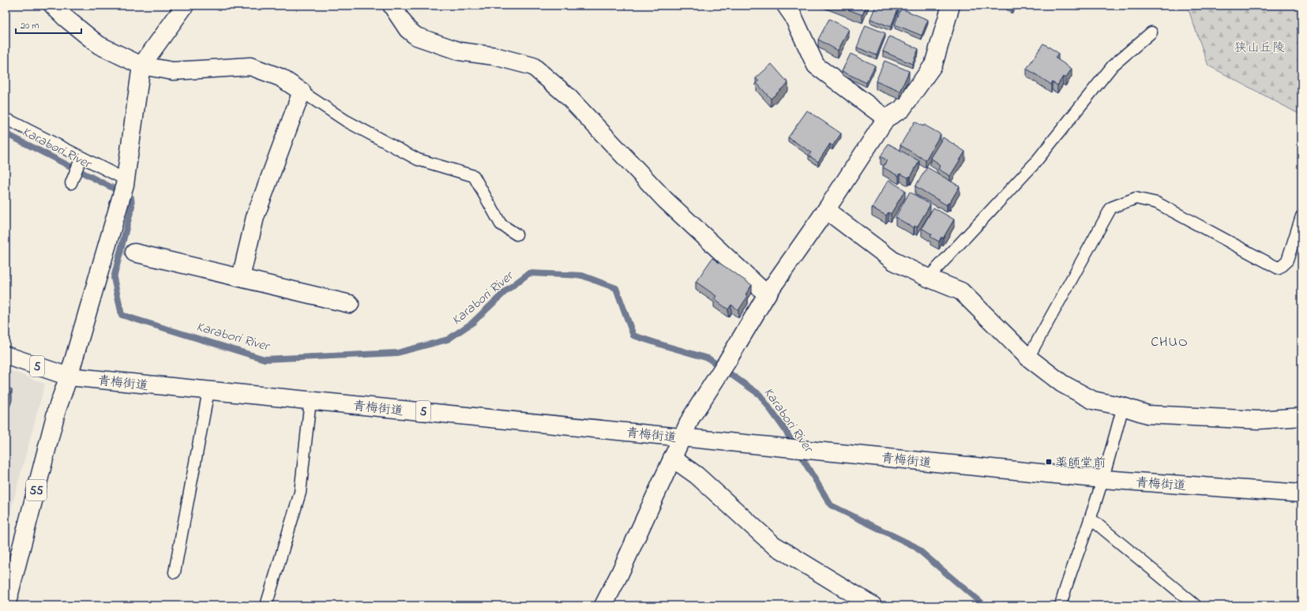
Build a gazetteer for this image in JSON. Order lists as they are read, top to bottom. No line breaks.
{"streets":{"street":["5","青梅街道","55"]},"crossings":[["青梅街道","55"]],"districts":["CHUO"],"water":["Karabori River"],"parks":["狭山丘陵"],"places":{"transit":["薬師堂前"]},"scale_bar":"20 m"}
